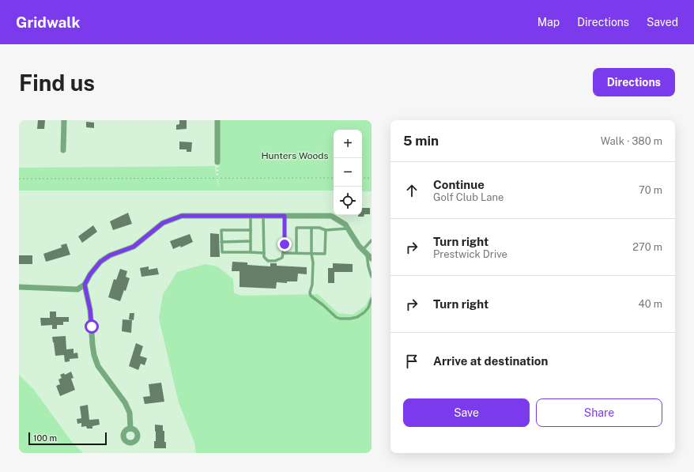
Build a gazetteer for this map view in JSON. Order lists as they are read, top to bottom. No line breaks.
{"parks":["Hunters Woods"],"scale_bar":"100 m","page":{"header":"Gridwalk","nav":["Map","Directions","Saved"],"buttons":["Directions",["Save","Share"]],"title":"Find us","heading":["5 min","Walk · 380 m"],"map_buttons":["+","−"],"list":[["Continue","Golf Club Lane","70 m"],["Turn right","Prestwick Drive","270 m"],["Turn right","40 m"],"Arrive at destination"],"scale":"100 m"}}
